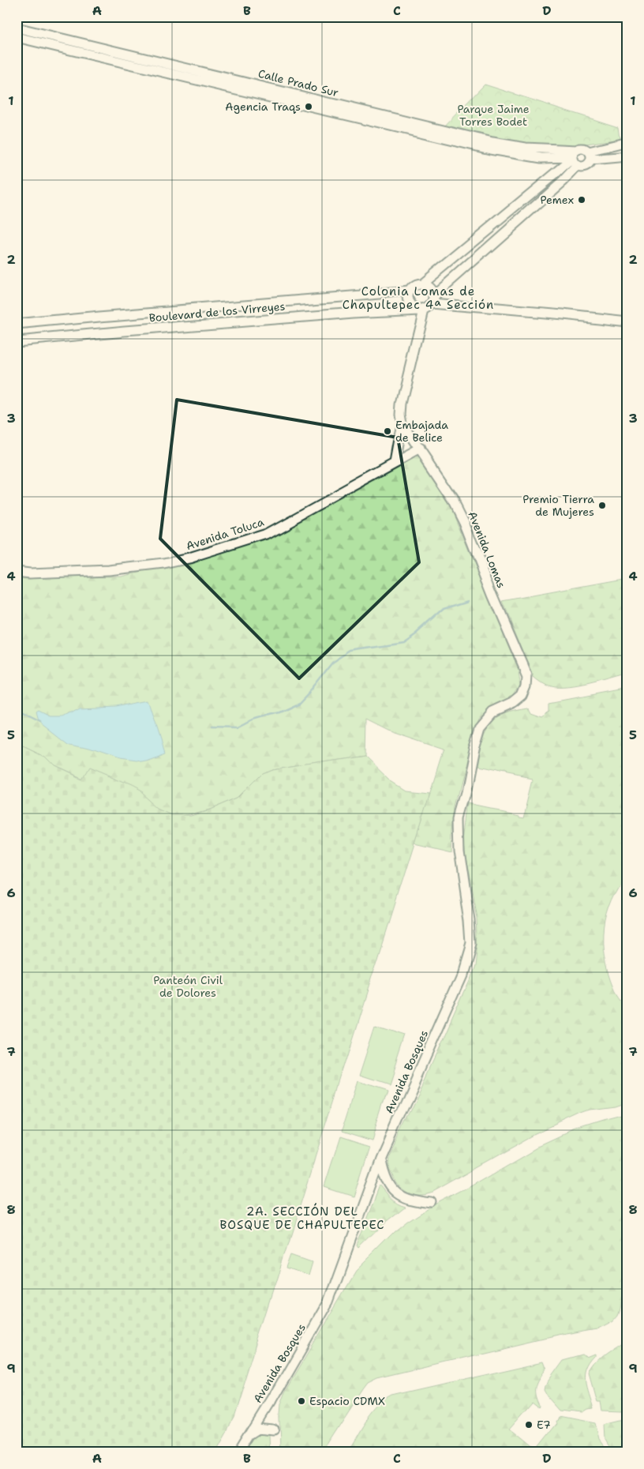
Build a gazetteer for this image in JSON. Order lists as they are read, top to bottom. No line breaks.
{"streets":{"street":["Calle Prado Sur","Boulevard de los Virreyes","Avenida Toluca","Avenida Lomas","Avenida Bosques"]},"crossings":[["Avenida Toluca","Avenida Lomas"],["Avenida Lomas","Avenida Bosques"]],"districts":["Colonia Lomas de Chapultepec 4ª Sección","2A. SECCIÓN DEL BOSQUE DE CHAPULTEPEC"],"parks":["Parque Jaime Torres Bodet","Panteón Civil de Dolores"],"places":["Agencia Traqs","Pemex","Embajada de Belice","Premio Tierra de Mujeres","Espacio CDMX","E7"],"grid":{"columns":["A","B","C","D"],"rows":["1","2","3","4","5","6","7","8","9"]}}
